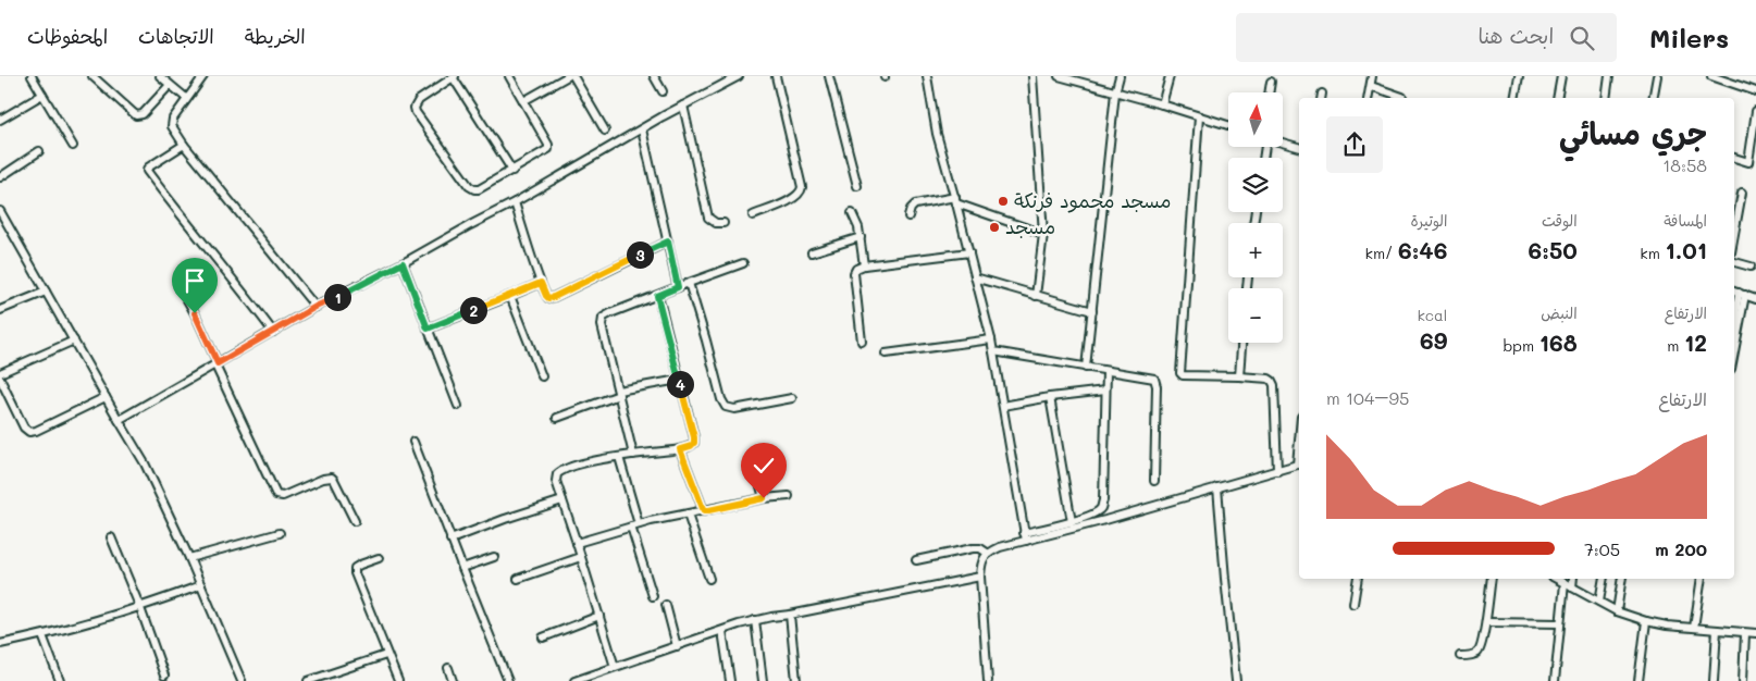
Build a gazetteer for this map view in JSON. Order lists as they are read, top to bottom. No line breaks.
{"places":["مسجد محمود فرنكة","مسجد"],"north":"top","page":{"header":"Milers","search":"ابحث هنا","nav":["الخريطة","الاتجاهات","المحفوظات"],"map_buttons":["+","−"],"heading":["جري مسائي","18:58"],"stats":[["المسافة","1.01 km"],["الوقت","6:50"],["الوتيرة","6:46 /km"],["الارتفاع","12 m"],["النبض","168 bpm"],["kcal","69"]],"pins":["3","1","2","4"],"chart":["الارتفاع","95–104 m"],"list":[{"name":"200 m","note":"7:05"}]}}
